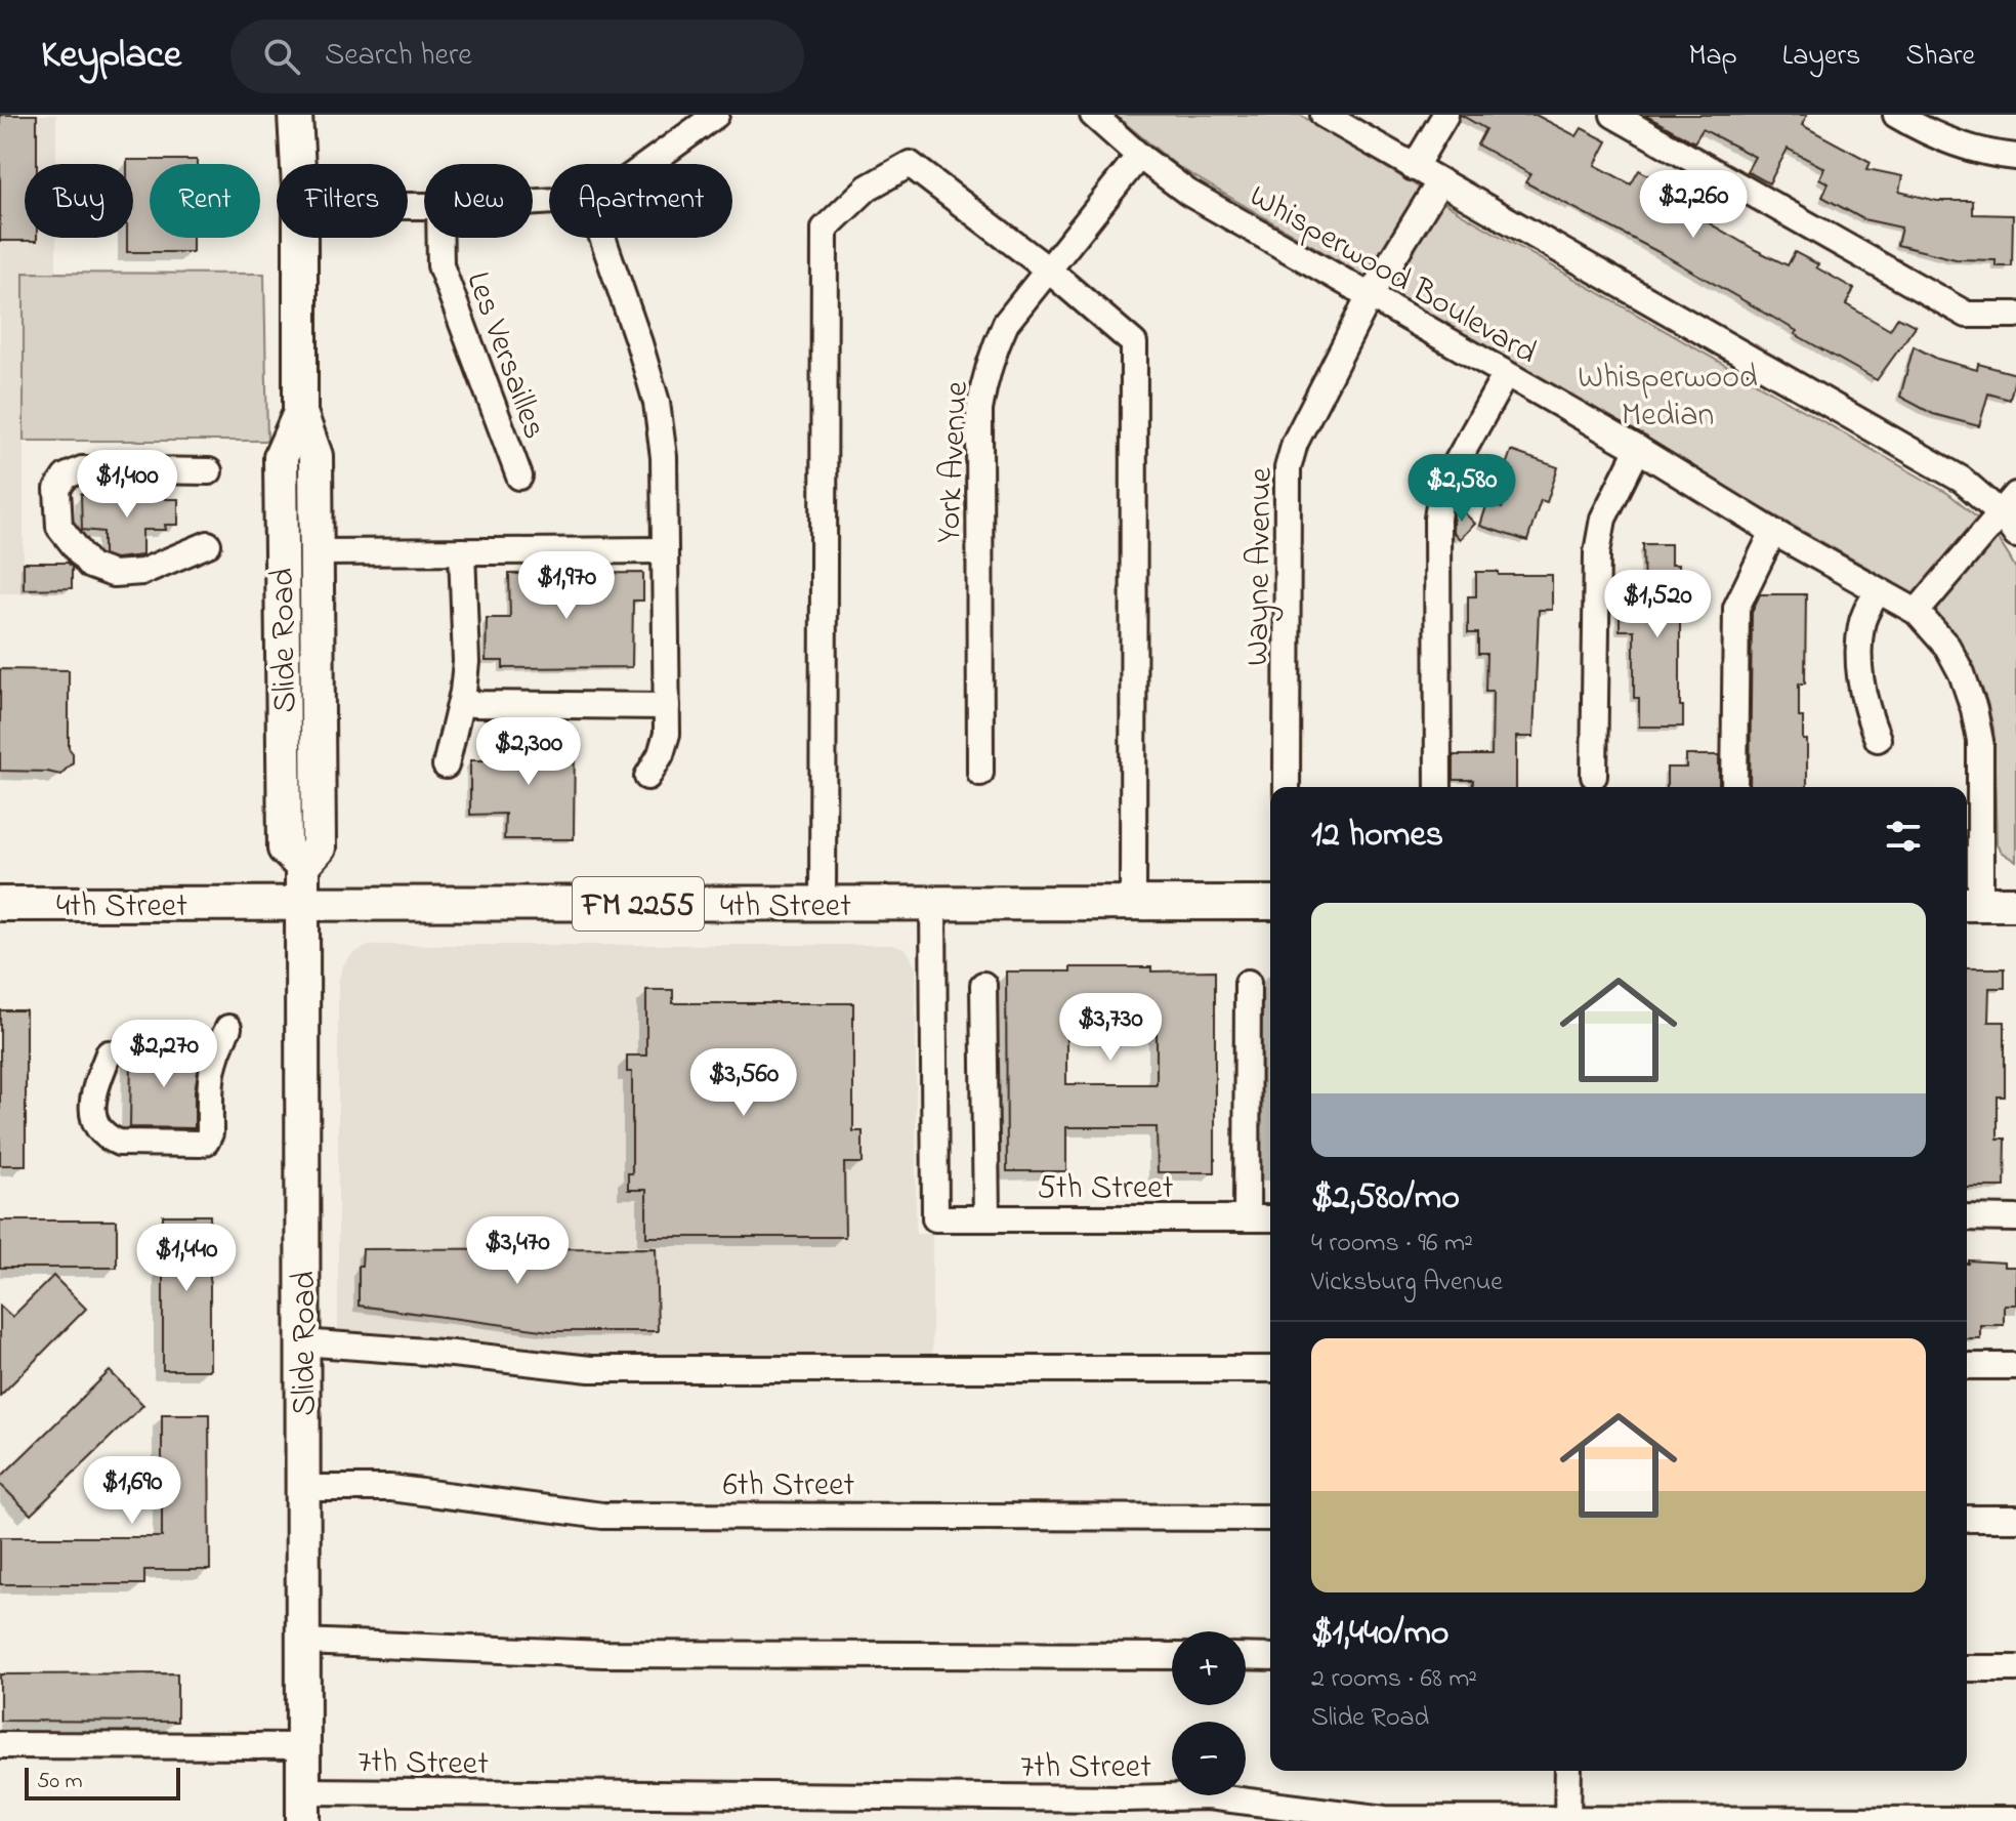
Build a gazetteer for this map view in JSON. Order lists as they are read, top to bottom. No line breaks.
{"streets":{"main road":["Slide Road","4th Street","FM 2255"],"street":["Whisperwood Boulevard","Les Versailles","York Avenue","Wayne Avenue","5th Street","6th Street","7th Street"]},"crossings":[["Whisperwood Boulevard","York Avenue"],["Whisperwood Boulevard","Wayne Avenue"],["Slide Road","4th Street"],["Slide Road","6th Street"],["Slide Road","7th Street"],["4th Street","5th Street"]],"parks":["Whisperwood Median"],"scale_bar":"50 m","page":{"header":"Keyplace","search":"Search here","nav":["Map","Layers","Share"],"chip":["Buy","Rent","Filters","New","Apartment"],"price":["$2,260","$1,400","$2,580","$1,970","$1,520","$2,300","$3,730","$2,270","$3,560","$3,470","$1,440","$1,690"],"heading":"12 homes","list":[{"name":"$2,580/mo","note":"4 rooms · 96 m² · Vicksburg Avenue"},{"name":"$1,440/mo","note":"2 rooms · 68 m² · Slide Road"}],"map_buttons":["+","−"],"scale":"50 m"}}
